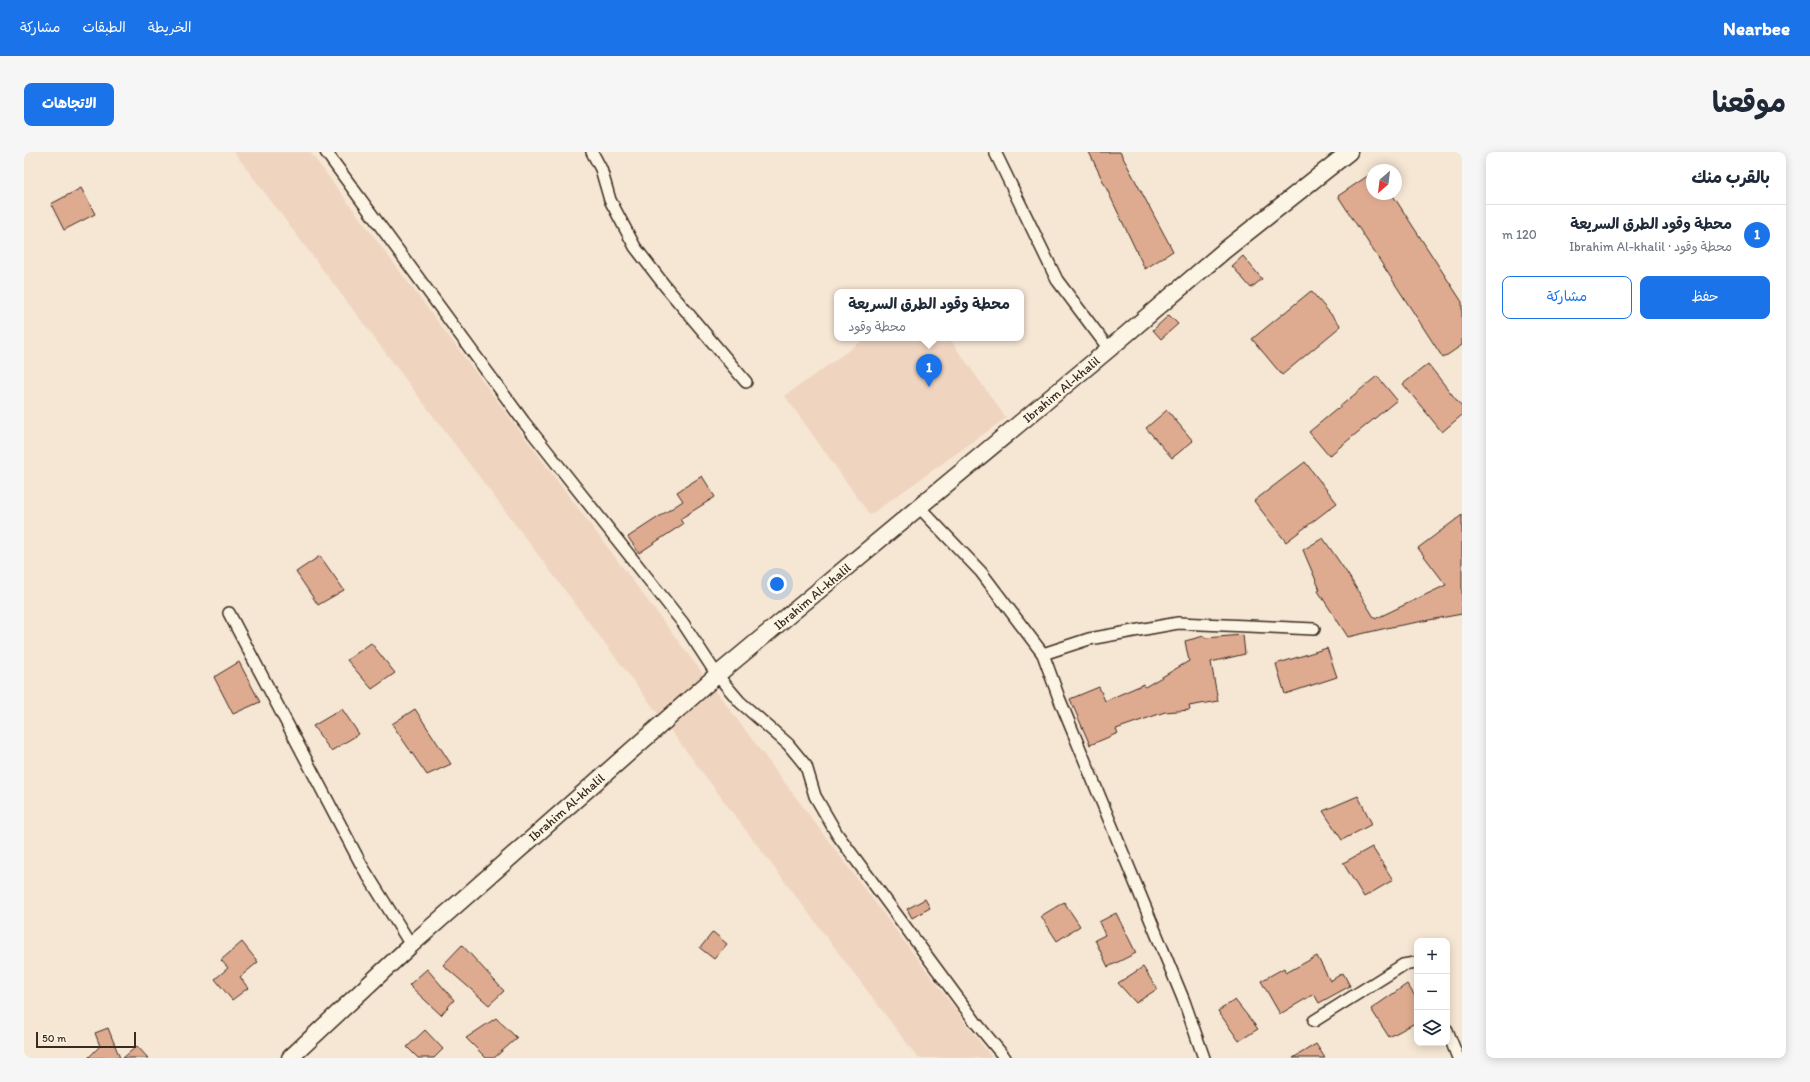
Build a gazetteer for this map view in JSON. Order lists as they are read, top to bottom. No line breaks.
{"streets":{"street":["Ibrahim Al-khalil"]},"scale_bar":"50 m","north":"bottom left","page":{"header":"Nearbee","nav":["الخريطة","الطبقات","مشاركة"],"title":"موقعنا","buttons":["الاتجاهات",["حفظ","مشاركة"]],"heading":"بالقرب منك","list":[{"mark":"1","name":"محطة وقود الطرق السريعة","note":"محطة وقود · Ibrahim Al-khalil","value":"120 m"}],"popup":["محطة وقود الطرق السريعة","محطة وقود"],"pins":"1","map_buttons":["+","−"],"scale":"50 m"}}
